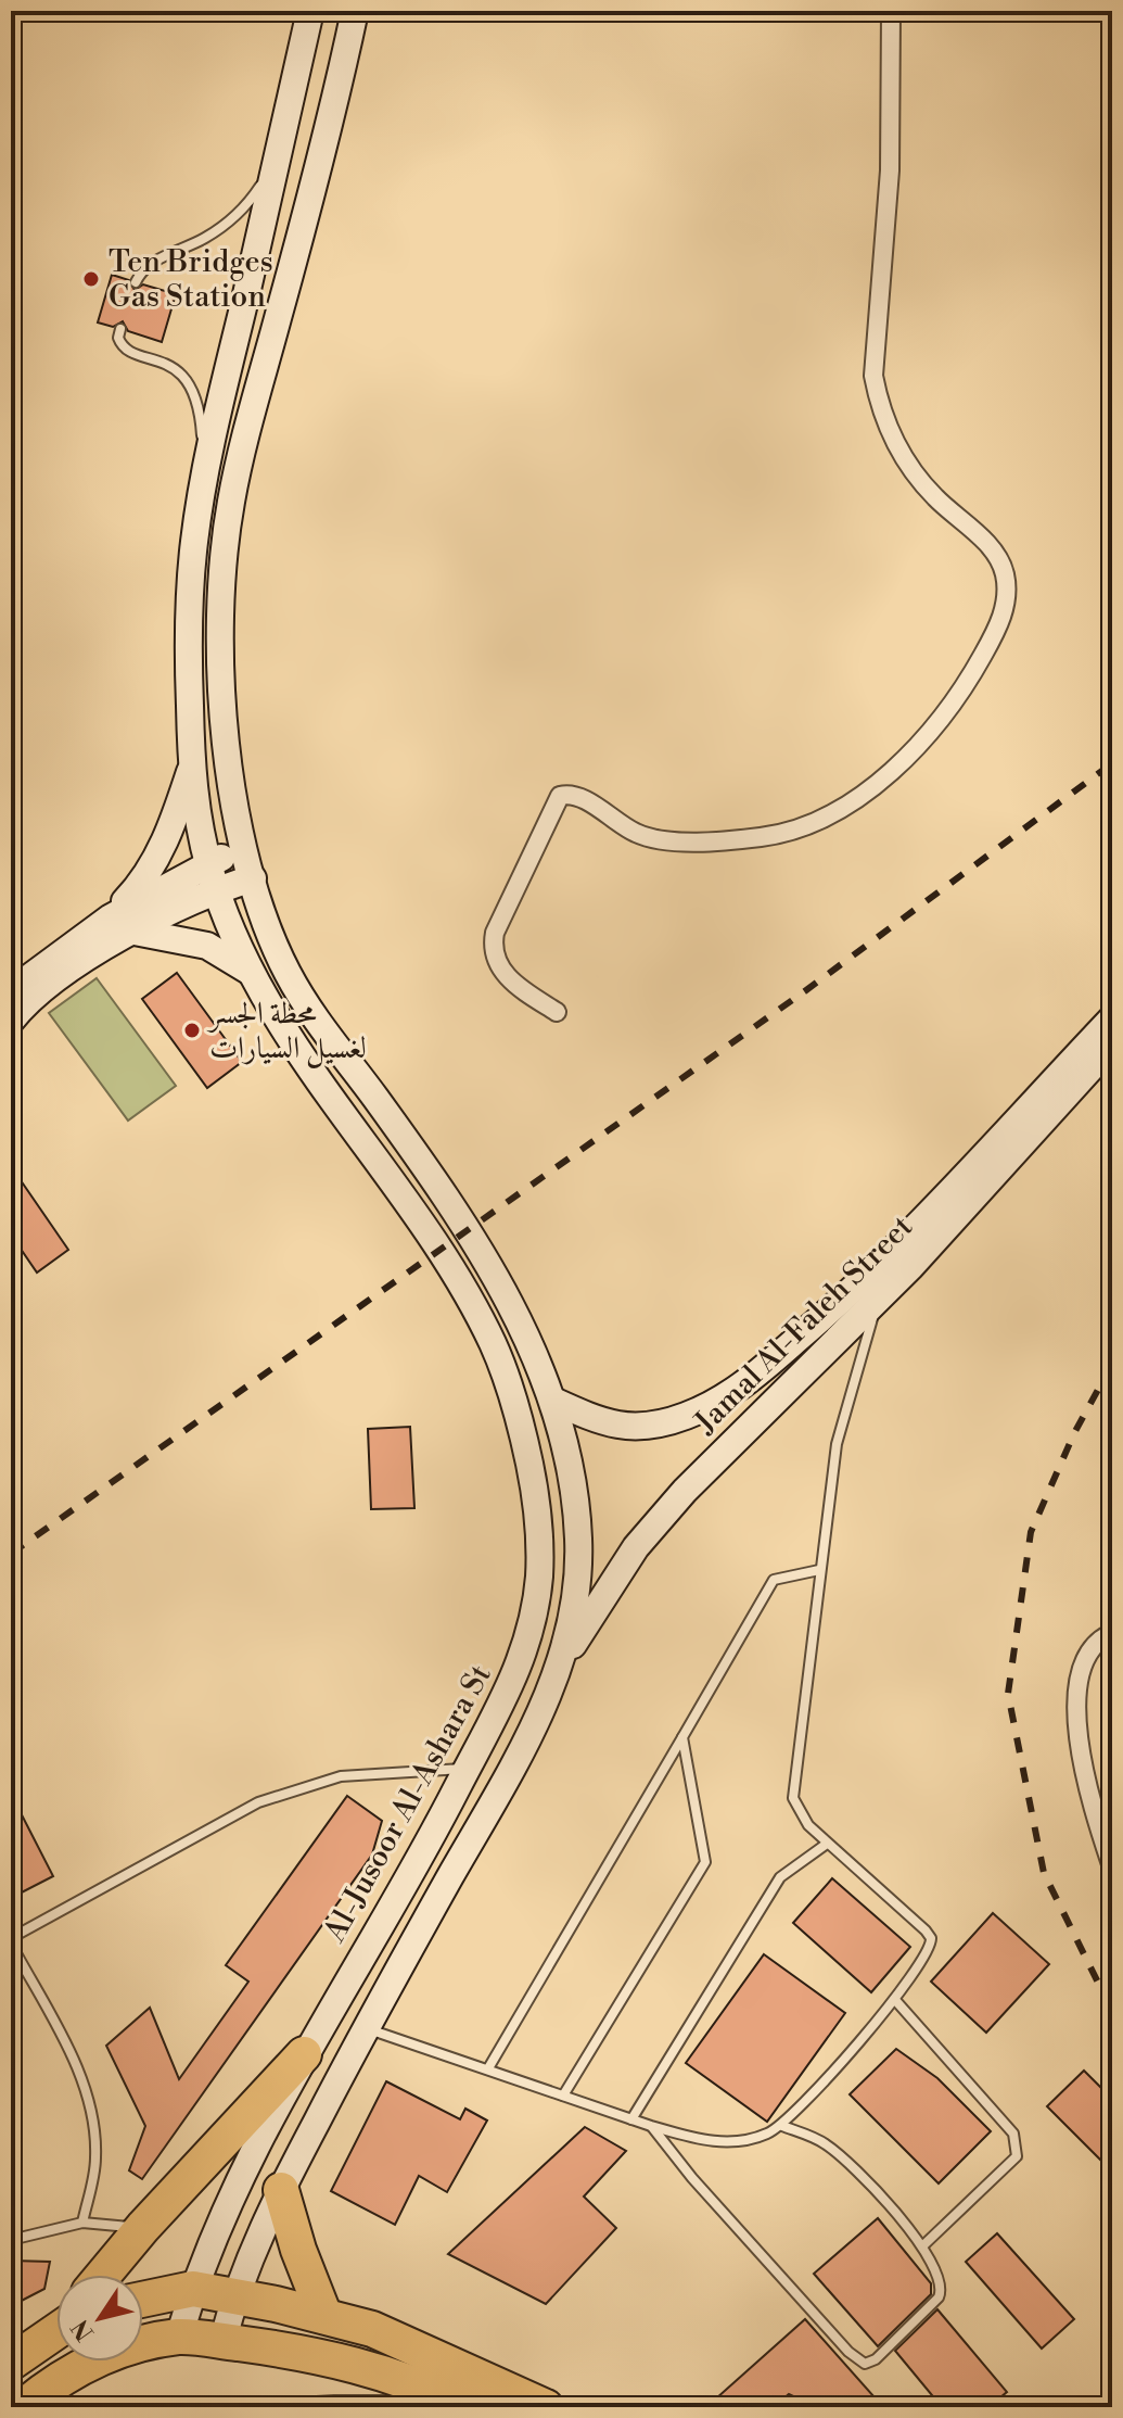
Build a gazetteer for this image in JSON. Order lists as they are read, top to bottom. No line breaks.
{"streets":{"main road":["Jamal Al-Faleh Street","Al-Jusoor Al-Ashara St"]},"places":["Ten Bridges Gas Station","محطة الجسر لغسيل السيارات"],"north":"bottom left"}
